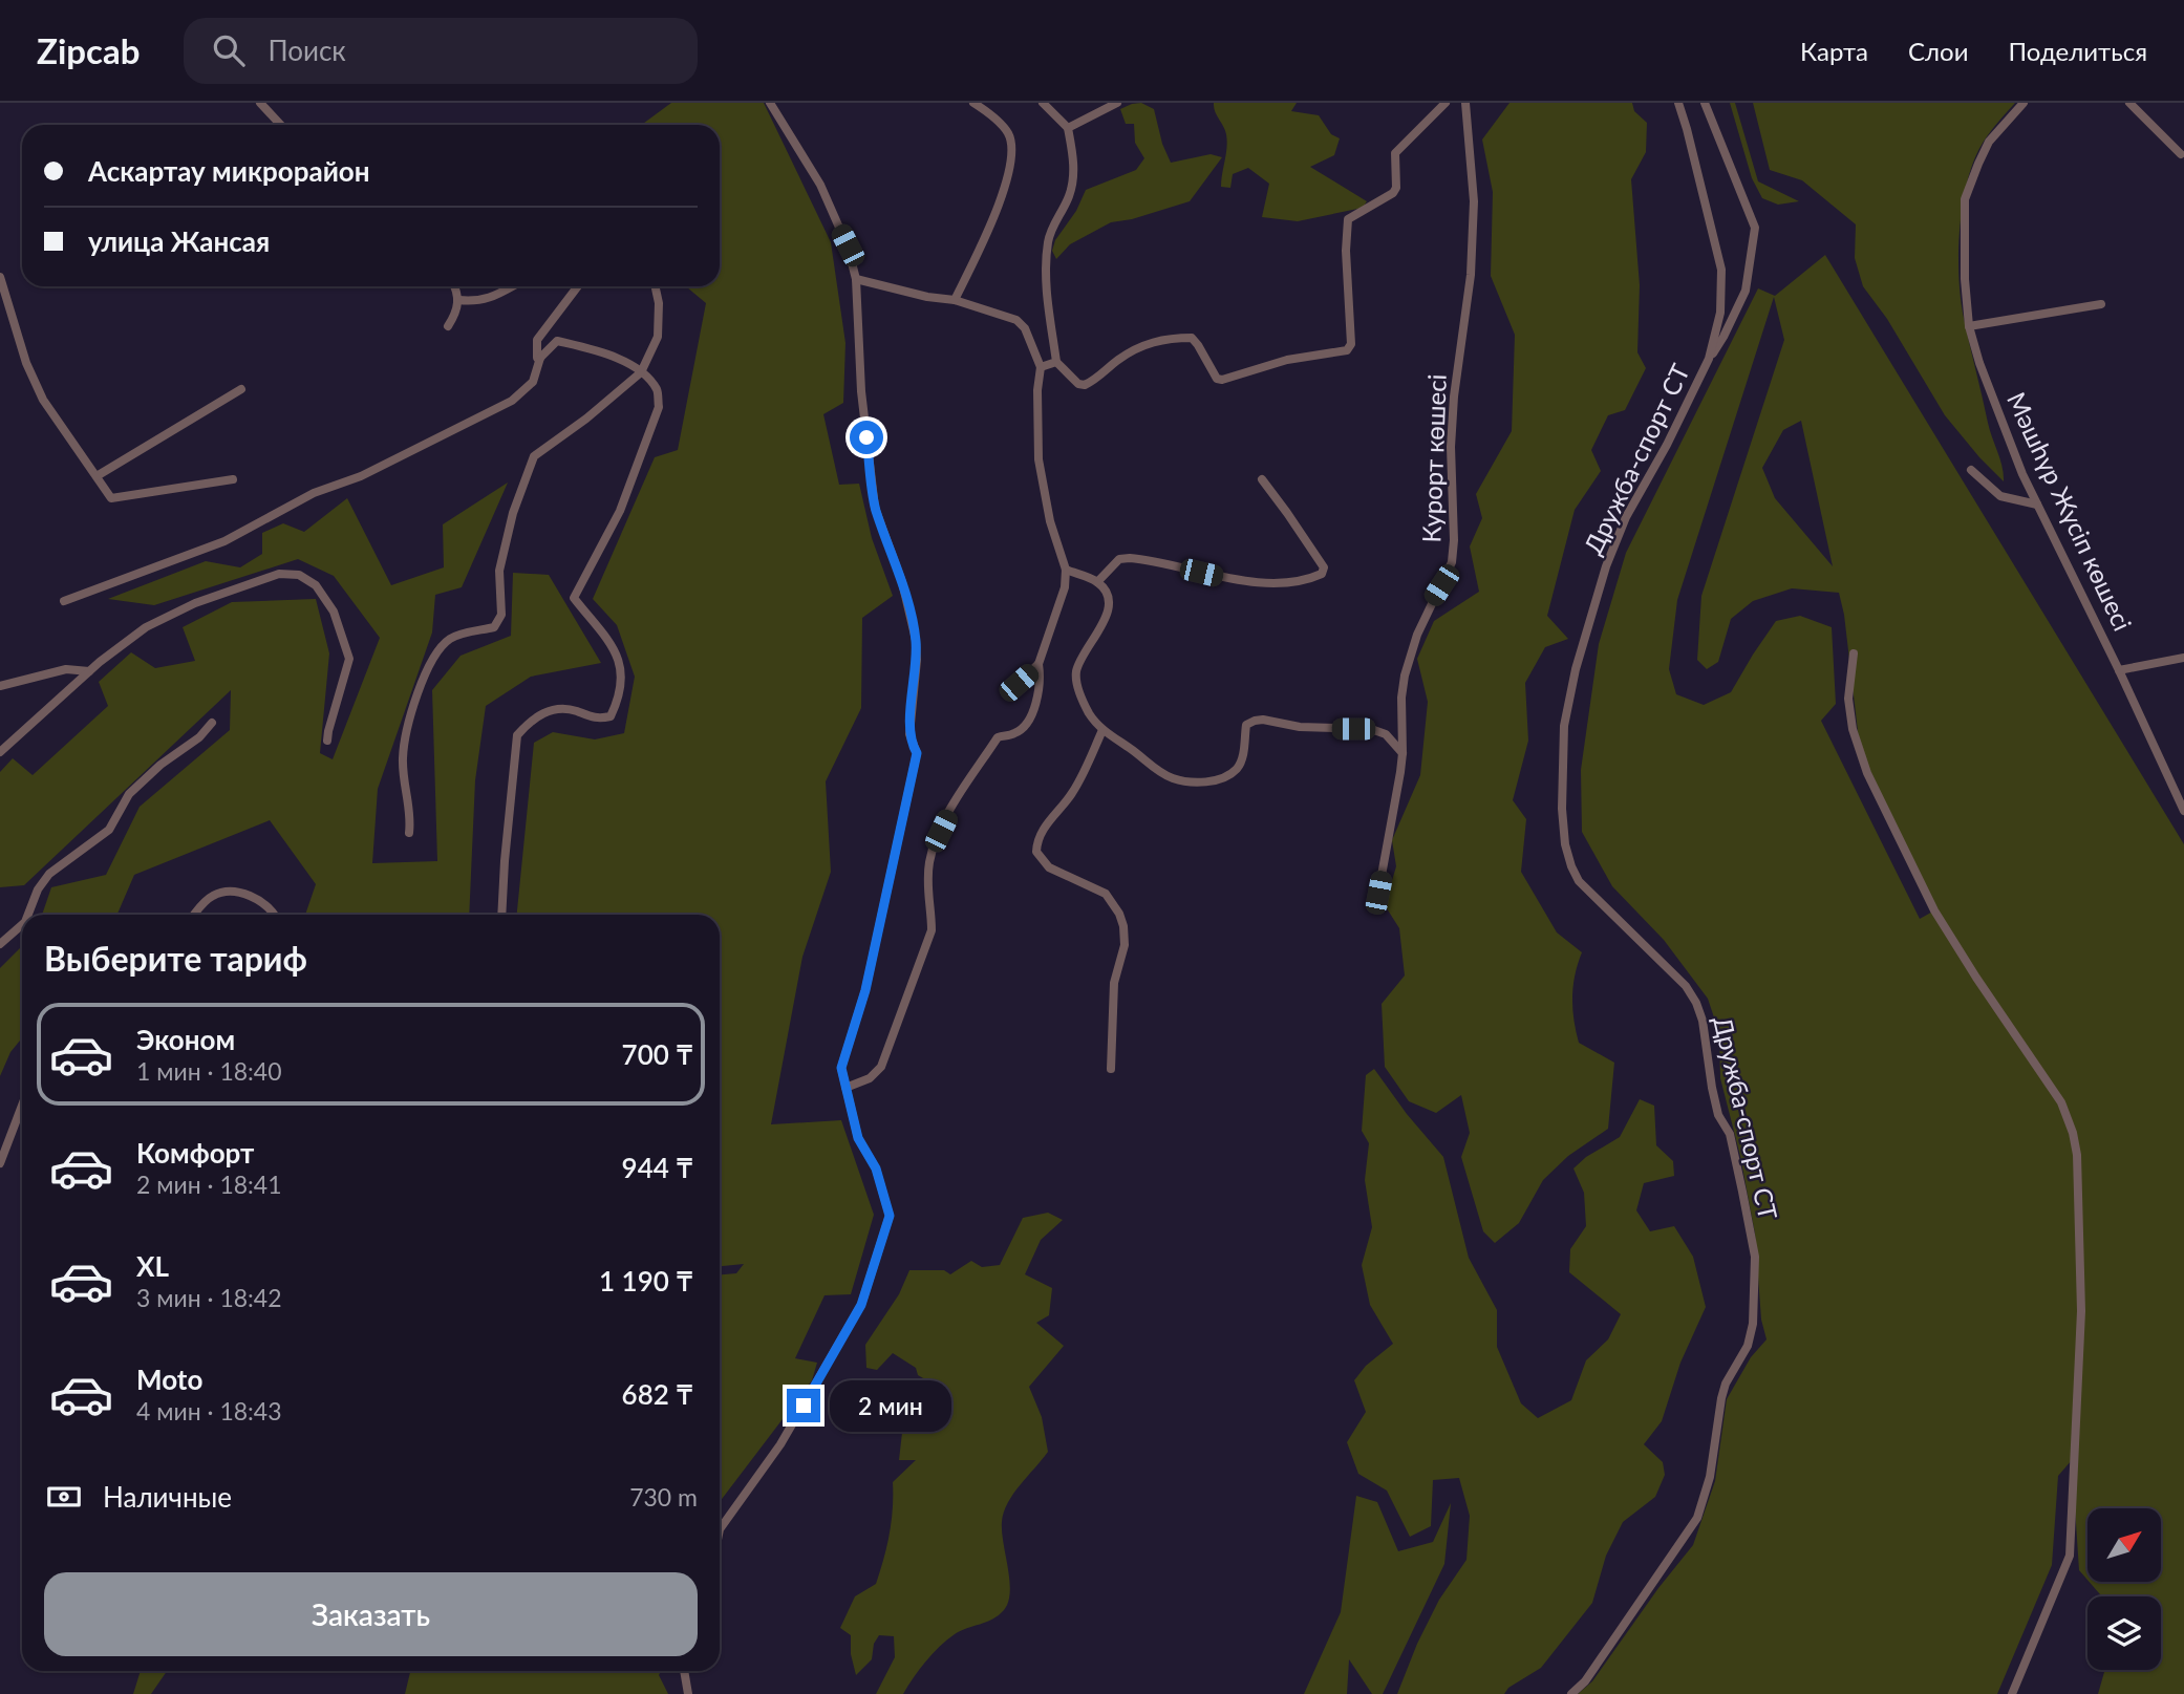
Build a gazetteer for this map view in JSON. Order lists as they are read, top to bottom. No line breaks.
{"streets":{"street":["Курорт көшесі","Дружба-спорт СТ","Мәшhүр Жүсіп көшесі"]},"north":"top right","page":{"header":"Zipcab","search":"Поиск","nav":["Карта","Слои","Поделиться"],"banner":["Аскартау микрорайон","улица Жансая"],"heading":"Выберите тариф","list":[{"name":"Эконом","note":"1 мин · 18:40","value":"700 ₸"},{"name":"Комфорт","note":"2 мин · 18:41","value":"944 ₸"},{"name":"XL","note":"3 мин · 18:42","value":"1 190 ₸"},{"name":"Moto","note":"4 мин · 18:43","value":"682 ₸"}],"bubble":"2 мин","pay":["Наличные","730 m"],"buttons":"Заказать"}}
